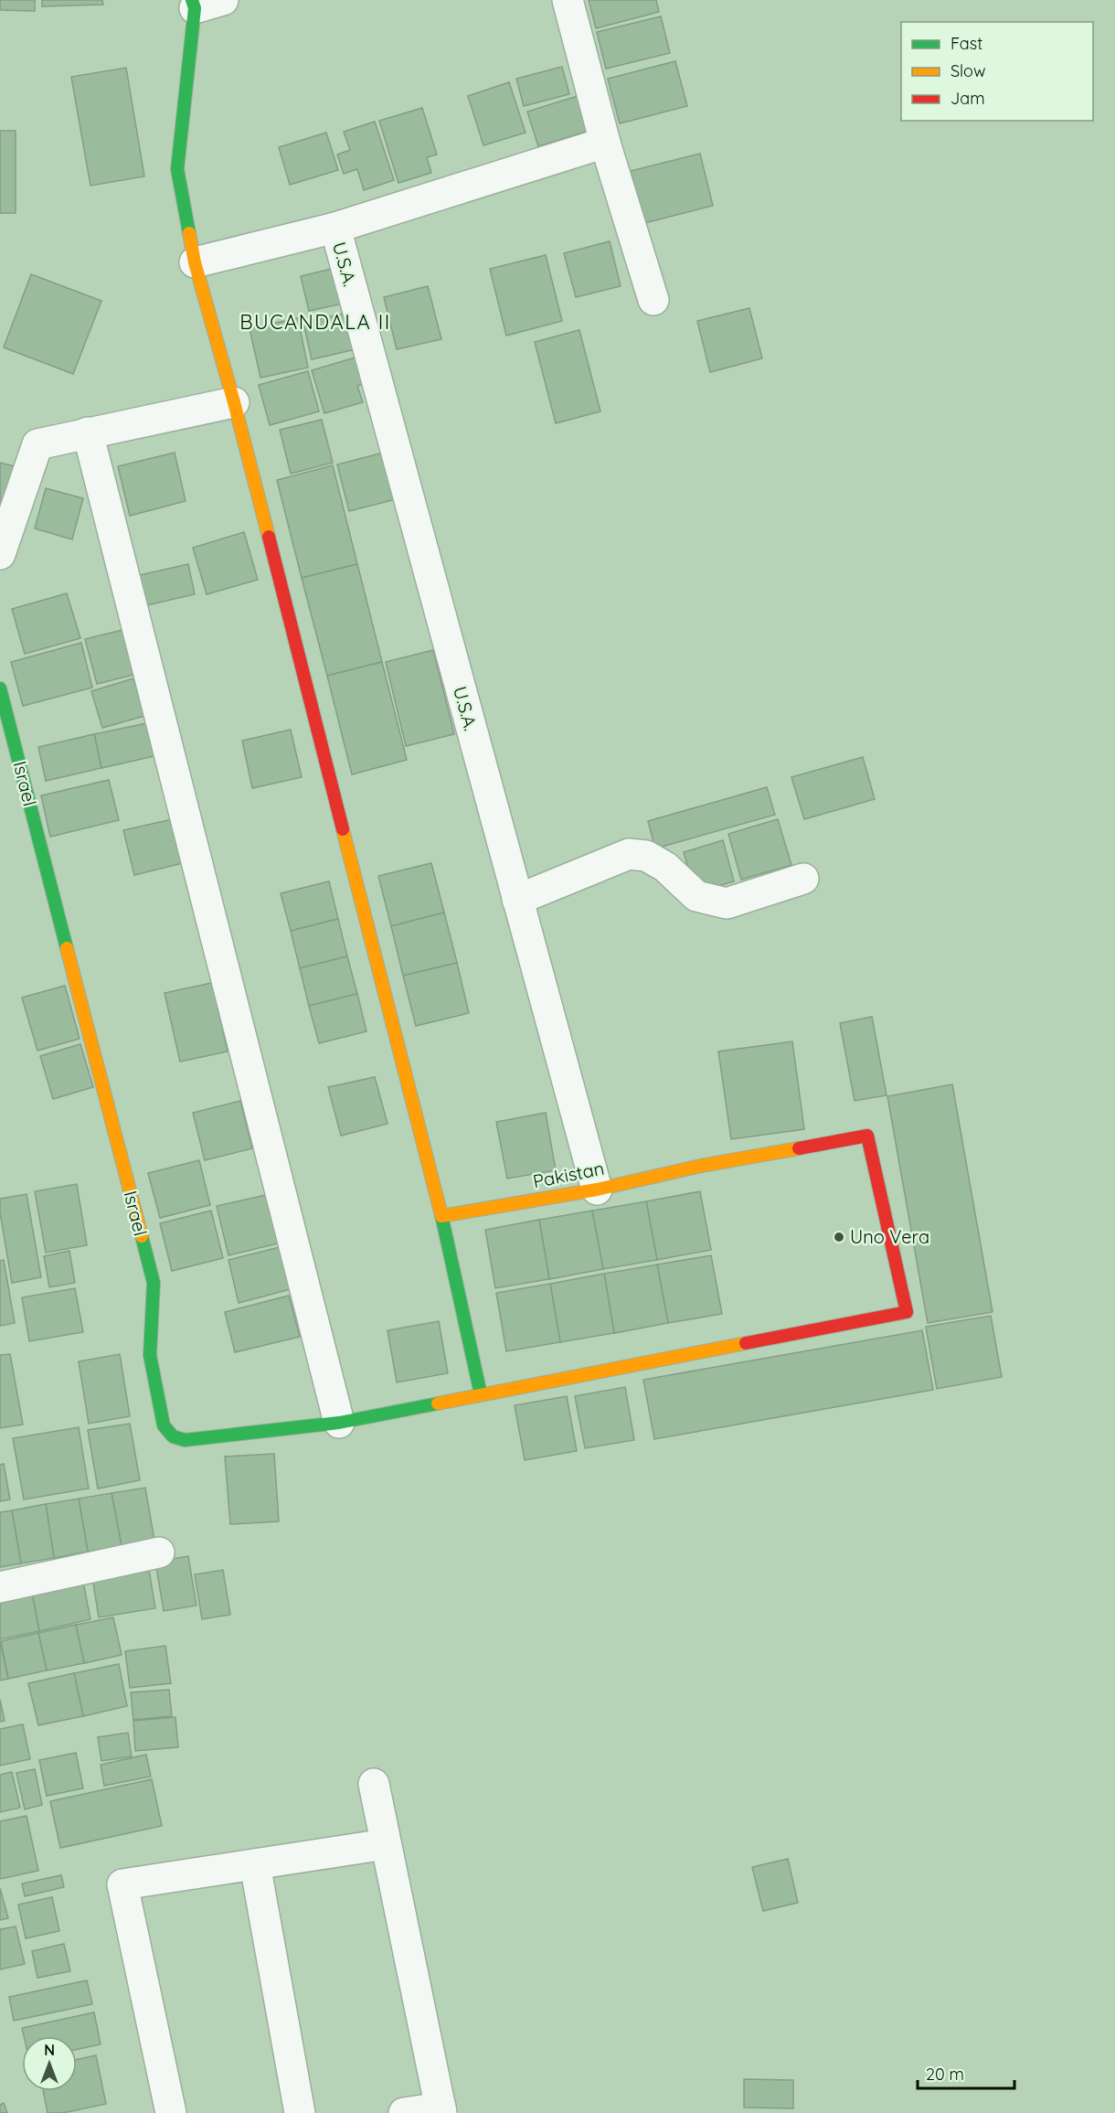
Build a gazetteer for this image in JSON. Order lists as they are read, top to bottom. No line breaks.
{"streets":{"street":["U.S.A.","Israel","Pakistan"]},"crossings":[["U.S.A.","Pakistan"],["Israel","Pakistan"]],"districts":["BUCANDALA II"],"places":["Uno Vera"],"legend":["Fast","Slow","Jam"],"scale_bar":"20 m","north":"top"}
